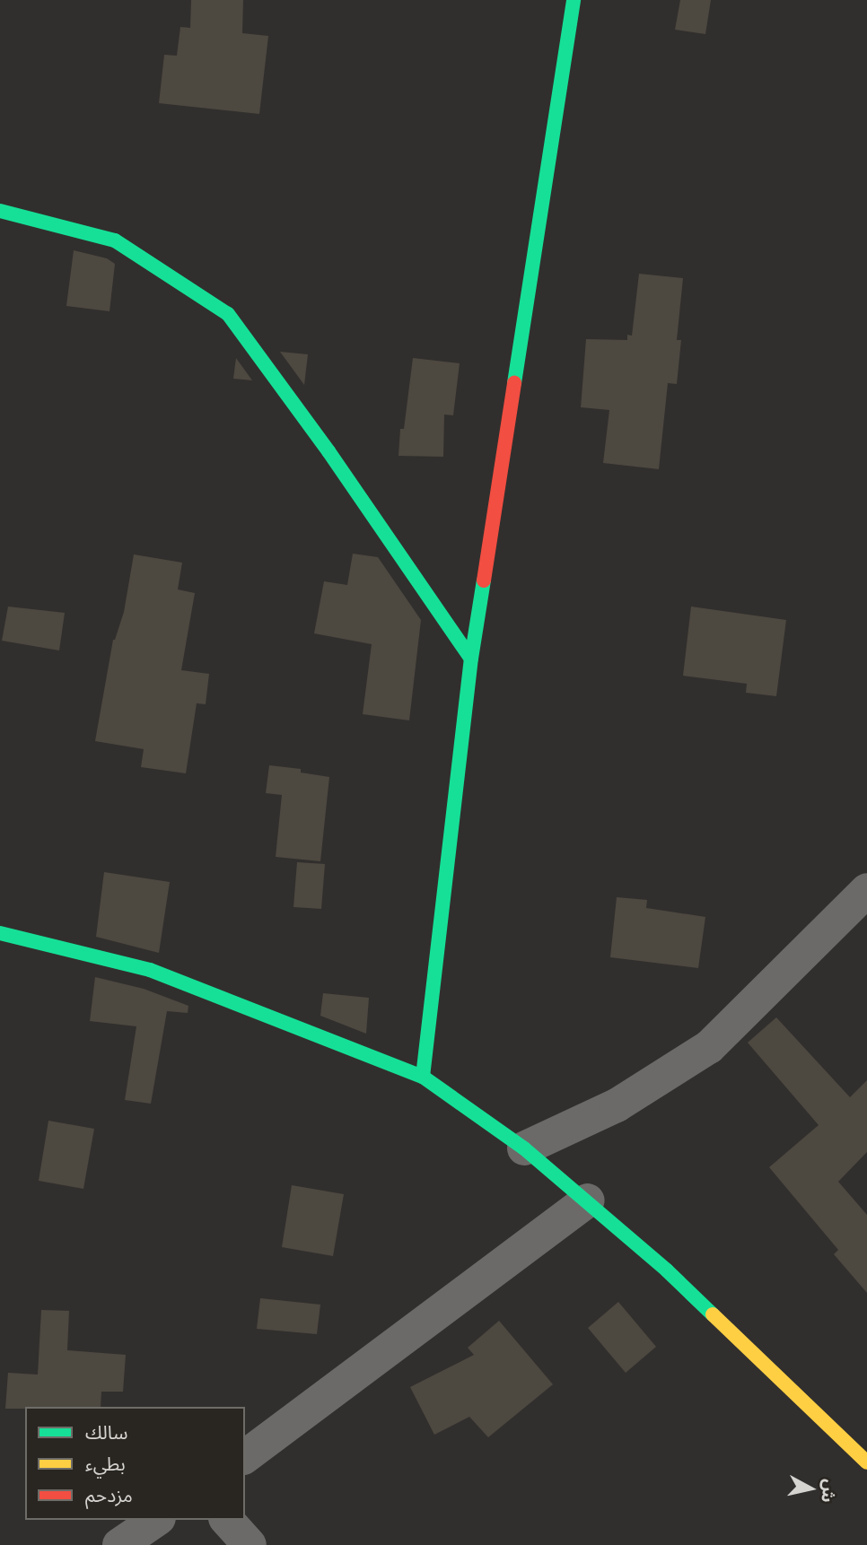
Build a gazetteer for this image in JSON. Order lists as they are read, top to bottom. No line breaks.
{"legend":["سالك","بطيء","مزدحم"],"north":"right"}
